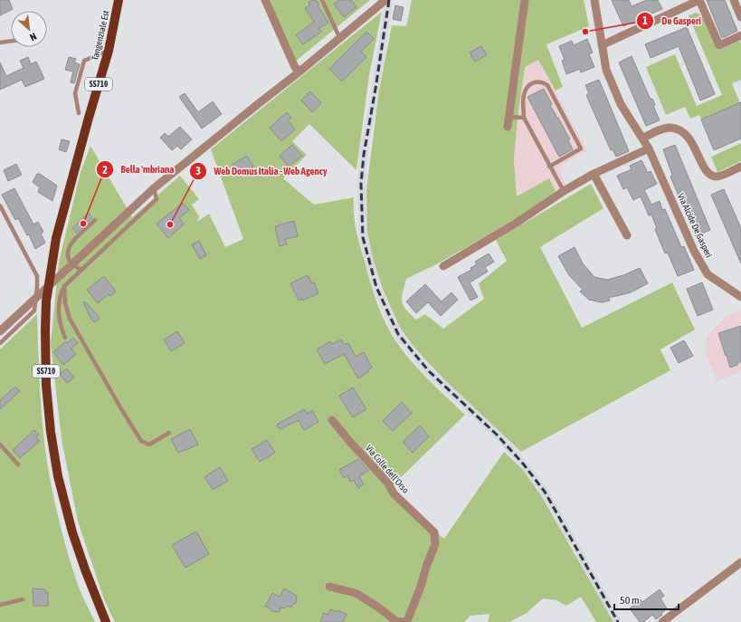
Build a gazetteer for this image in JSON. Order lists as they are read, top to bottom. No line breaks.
{"streets":{"main road":["Tangenziale Est","SS710"],"street":["Via Alcide De Gasperi","Via Colle dell'Orso"]},"places":["De Gasperi","Bella 'mbriana","Web Domus Italia - Web Agency"],"scale_bar":"50 m","north":"bottom right"}
